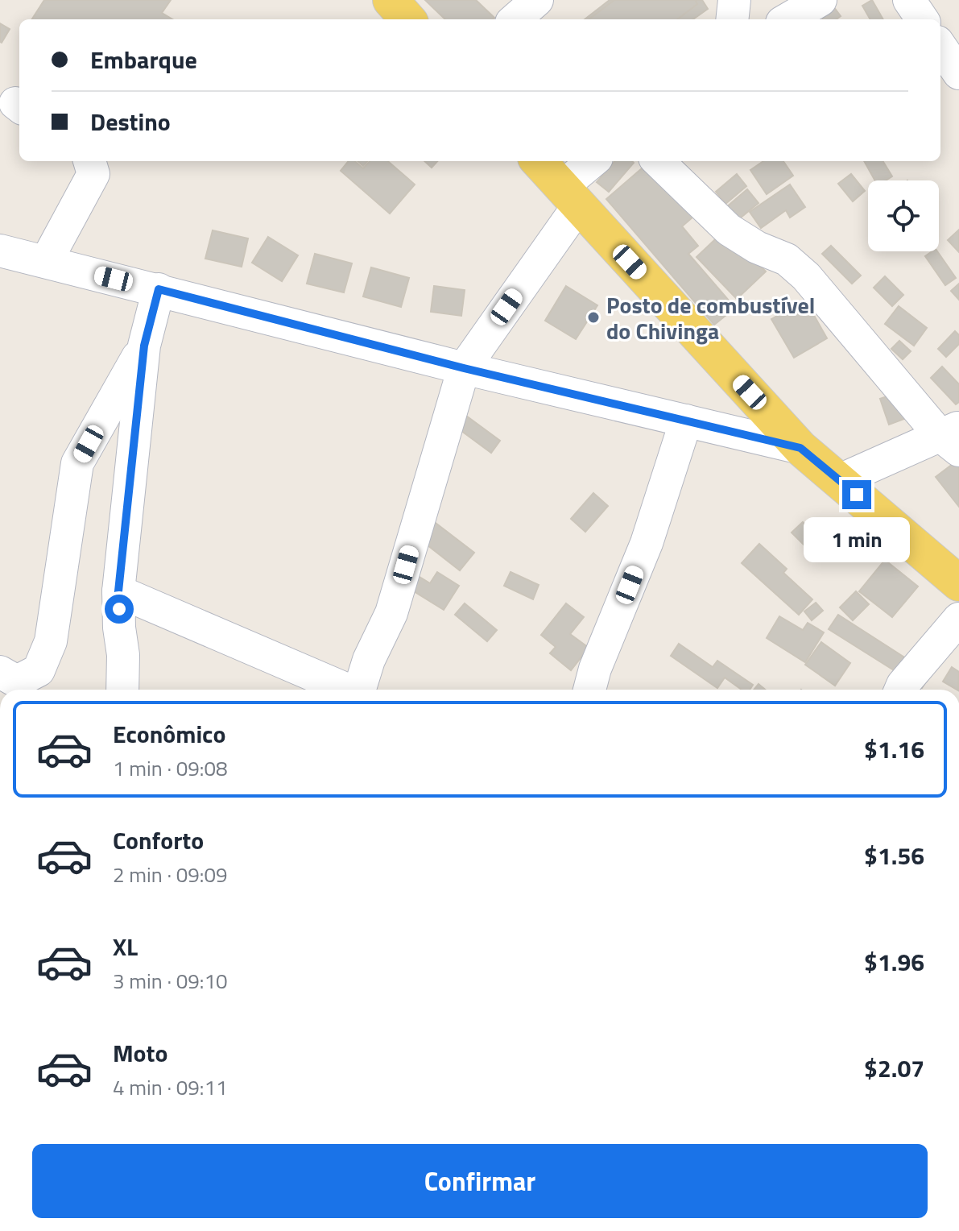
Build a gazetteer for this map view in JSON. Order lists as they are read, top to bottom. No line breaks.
{"places":["Posto de combustível do Chivinga"],"page":{"banner":["Embarque","Destino"],"bubble":"1 min","list":[{"name":"Econômico","note":"1 min · 09:08","value":"$1.16"},{"name":"Conforto","note":"2 min · 09:09","value":"$1.56"},{"name":"XL","note":"3 min · 09:10","value":"$1.96"},{"name":"Moto","note":"4 min · 09:11","value":"$2.07"}],"buttons":"Confirmar"}}
